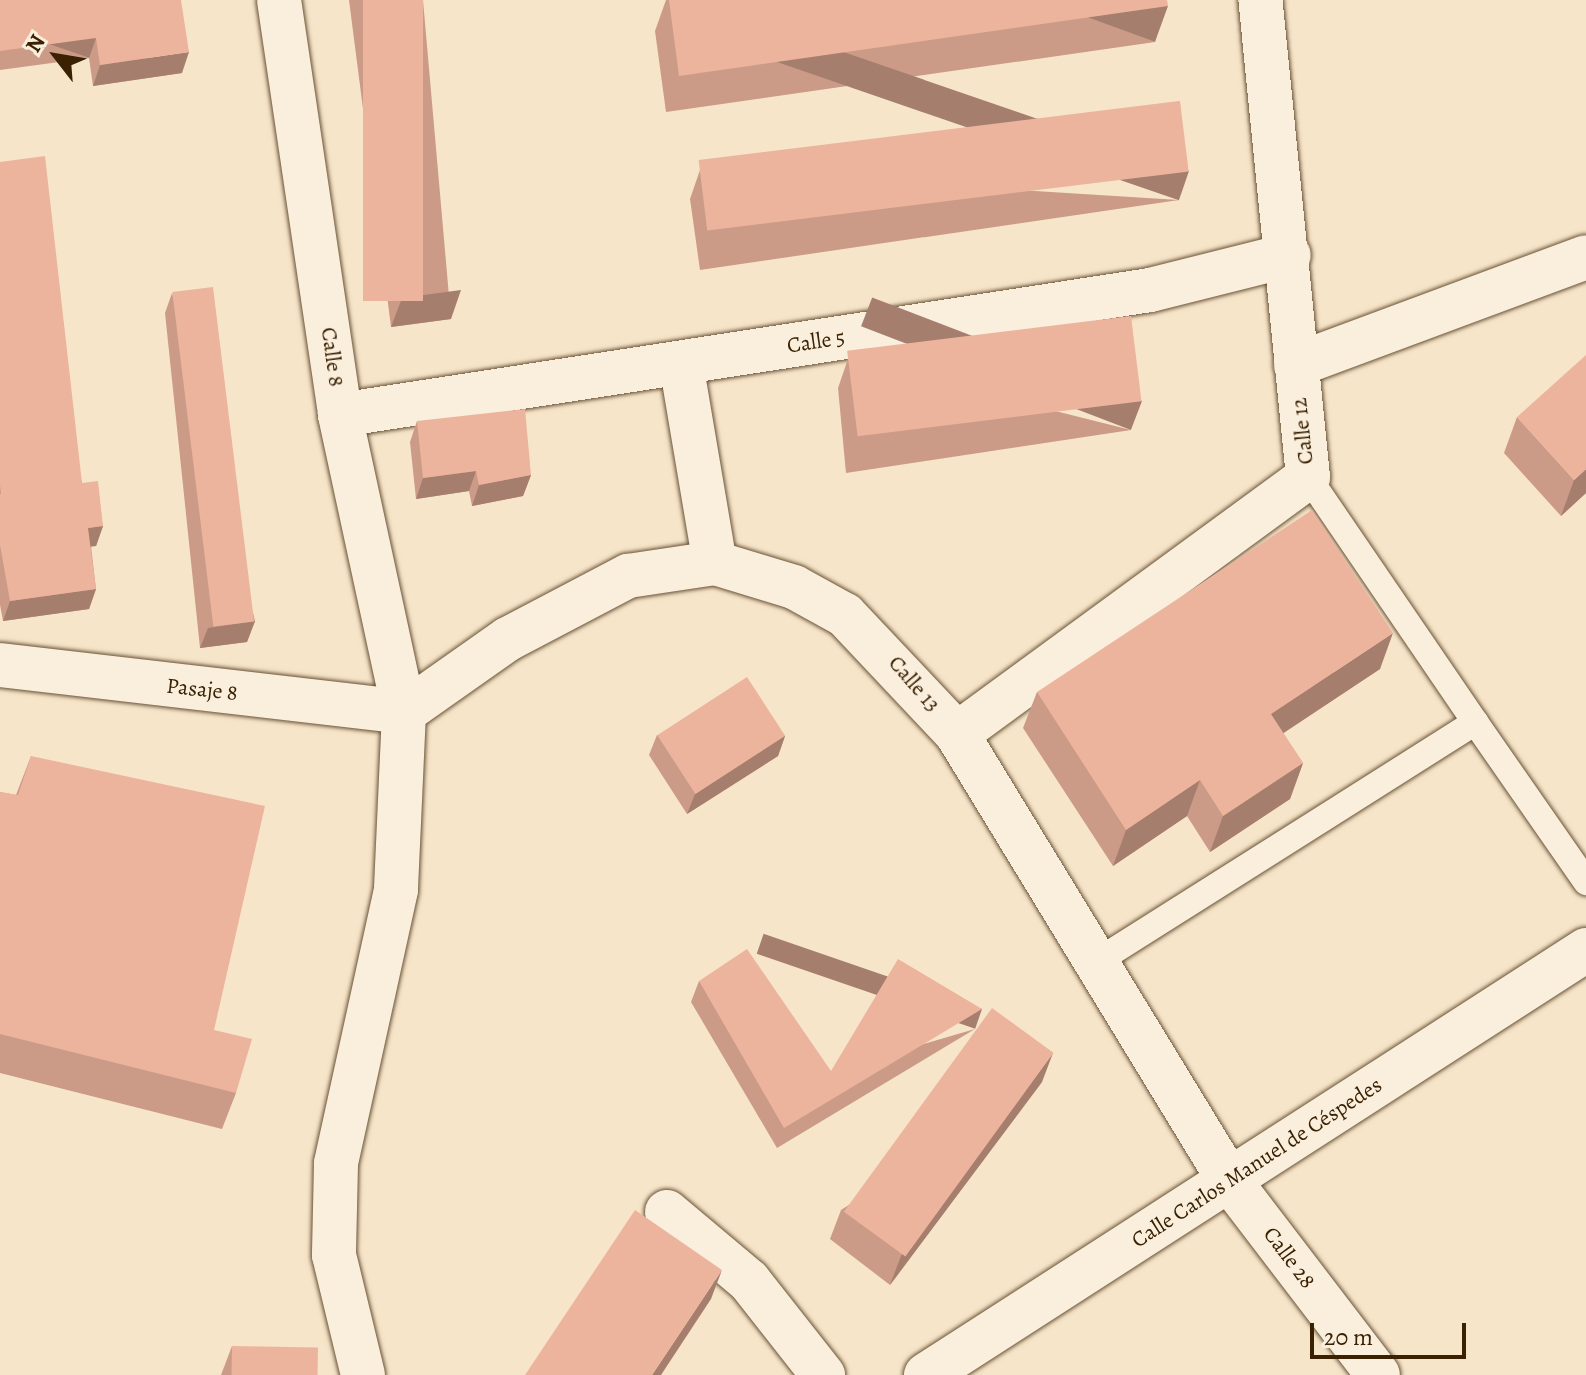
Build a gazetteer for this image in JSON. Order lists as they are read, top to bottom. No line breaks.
{"streets":{"street":["Calle 5","Calle 8","Calle 12","Calle 13","Pasaje 8","Calle Carlos Manuel de Céspedes","Calle 28"]},"crossings":[["Calle 5","Calle 8"],["Calle 5","Calle 12"],["Calle 8","Calle 13"],["Calle 8","Pasaje 8"],["Calle 12","Calle 13"],["Calle 13","Pasaje 8"],["Calle 13","Calle Carlos Manuel de Céspedes"],["Calle 13","Calle 28"],["Calle Carlos Manuel de Céspedes","Calle 28"]],"scale_bar":"20 m","north":"top left"}
